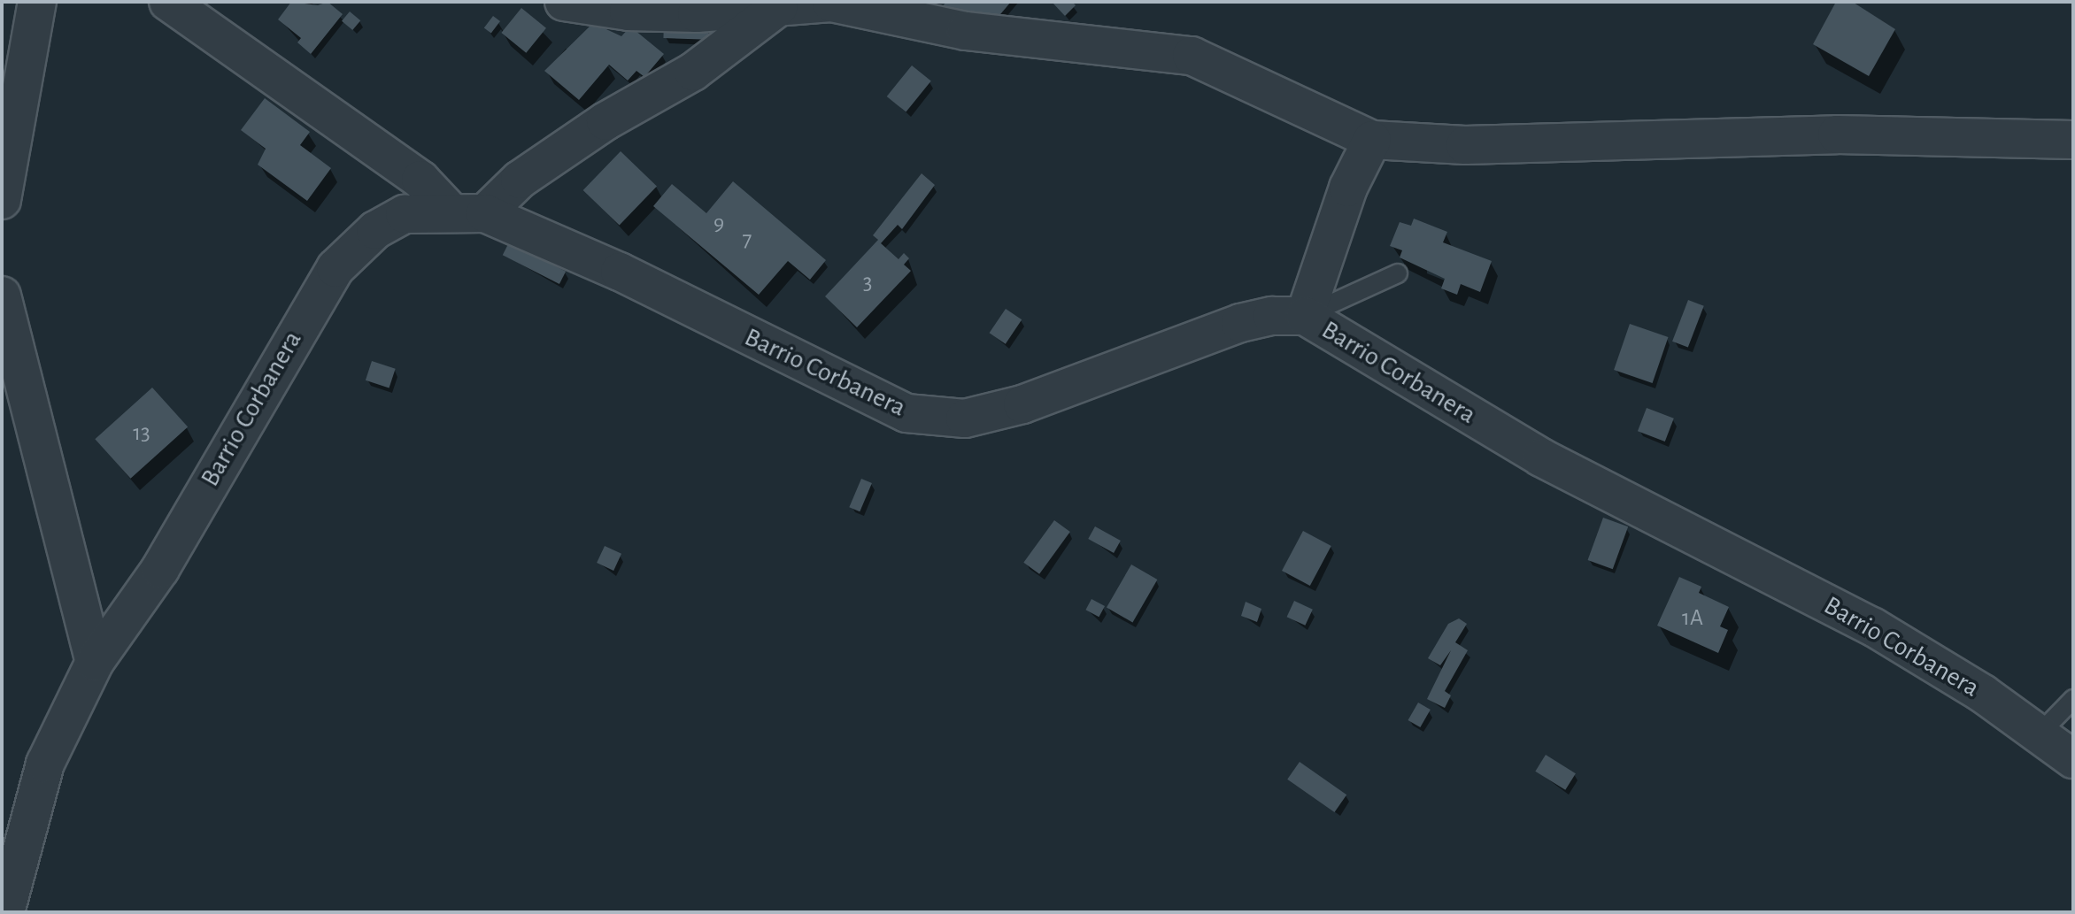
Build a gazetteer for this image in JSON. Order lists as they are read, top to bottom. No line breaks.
{"streets":{"street":["Barrio Corbanera"]},"house_numbers":["9","7","3","13","1A"]}
